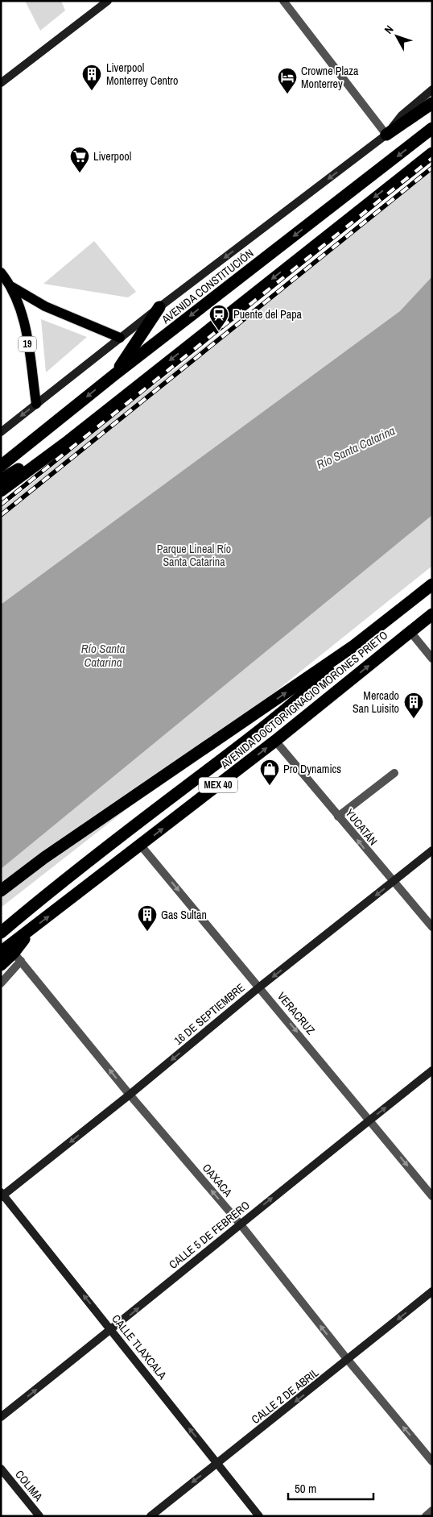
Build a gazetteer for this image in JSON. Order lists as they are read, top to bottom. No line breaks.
{"streets":{"highway":["AVENIDA CONSTITUCIÓN","AVENIDA DOCTOR IGNACIO MORONES PRIETO","MEX 40"],"main road":["19"],"street":["YUCATÁN","VERACRUZ","16 DE SEPTIEMBRE","OAXACA","CALLE 5 DE FEBRERO","CALLE TLAXCALA","CALLE 2 DE ABRIL","COLIMA"]},"crossings":[["AVENIDA DOCTOR IGNACIO MORONES PRIETO","MEX 40"],["AVENIDA DOCTOR IGNACIO MORONES PRIETO","YUCATÁN"],["AVENIDA DOCTOR IGNACIO MORONES PRIETO","VERACRUZ"],["YUCATÁN","16 DE SEPTIEMBRE"],["VERACRUZ","16 DE SEPTIEMBRE"],["VERACRUZ","CALLE 5 DE FEBRERO"],["16 DE SEPTIEMBRE","OAXACA"],["16 DE SEPTIEMBRE","CALLE TLAXCALA"],["OAXACA","CALLE 5 DE FEBRERO"],["OAXACA","CALLE 2 DE ABRIL"],["CALLE 5 DE FEBRERO","CALLE TLAXCALA"],["CALLE TLAXCALA","CALLE 2 DE ABRIL"]],"one_way":["VERACRUZ","16 DE SEPTIEMBRE","OAXACA","CALLE 5 DE FEBRERO","CALLE TLAXCALA","CALLE 2 DE ABRIL"],"water":["Río Santa Catarina"],"parks":["Parque Lineal Río Santa Catarina"],"places":{"building":["Liverpool Monterrey Centro","Mercado San Luisito","Gas Sultan"],"hotel":["Crowne Plaza Monterrey"],"supermarket":["Liverpool"],"station":["Puente del Papa"],"shop":["Pro Dynamics"]},"scale_bar":"50 m","north":"top left"}
